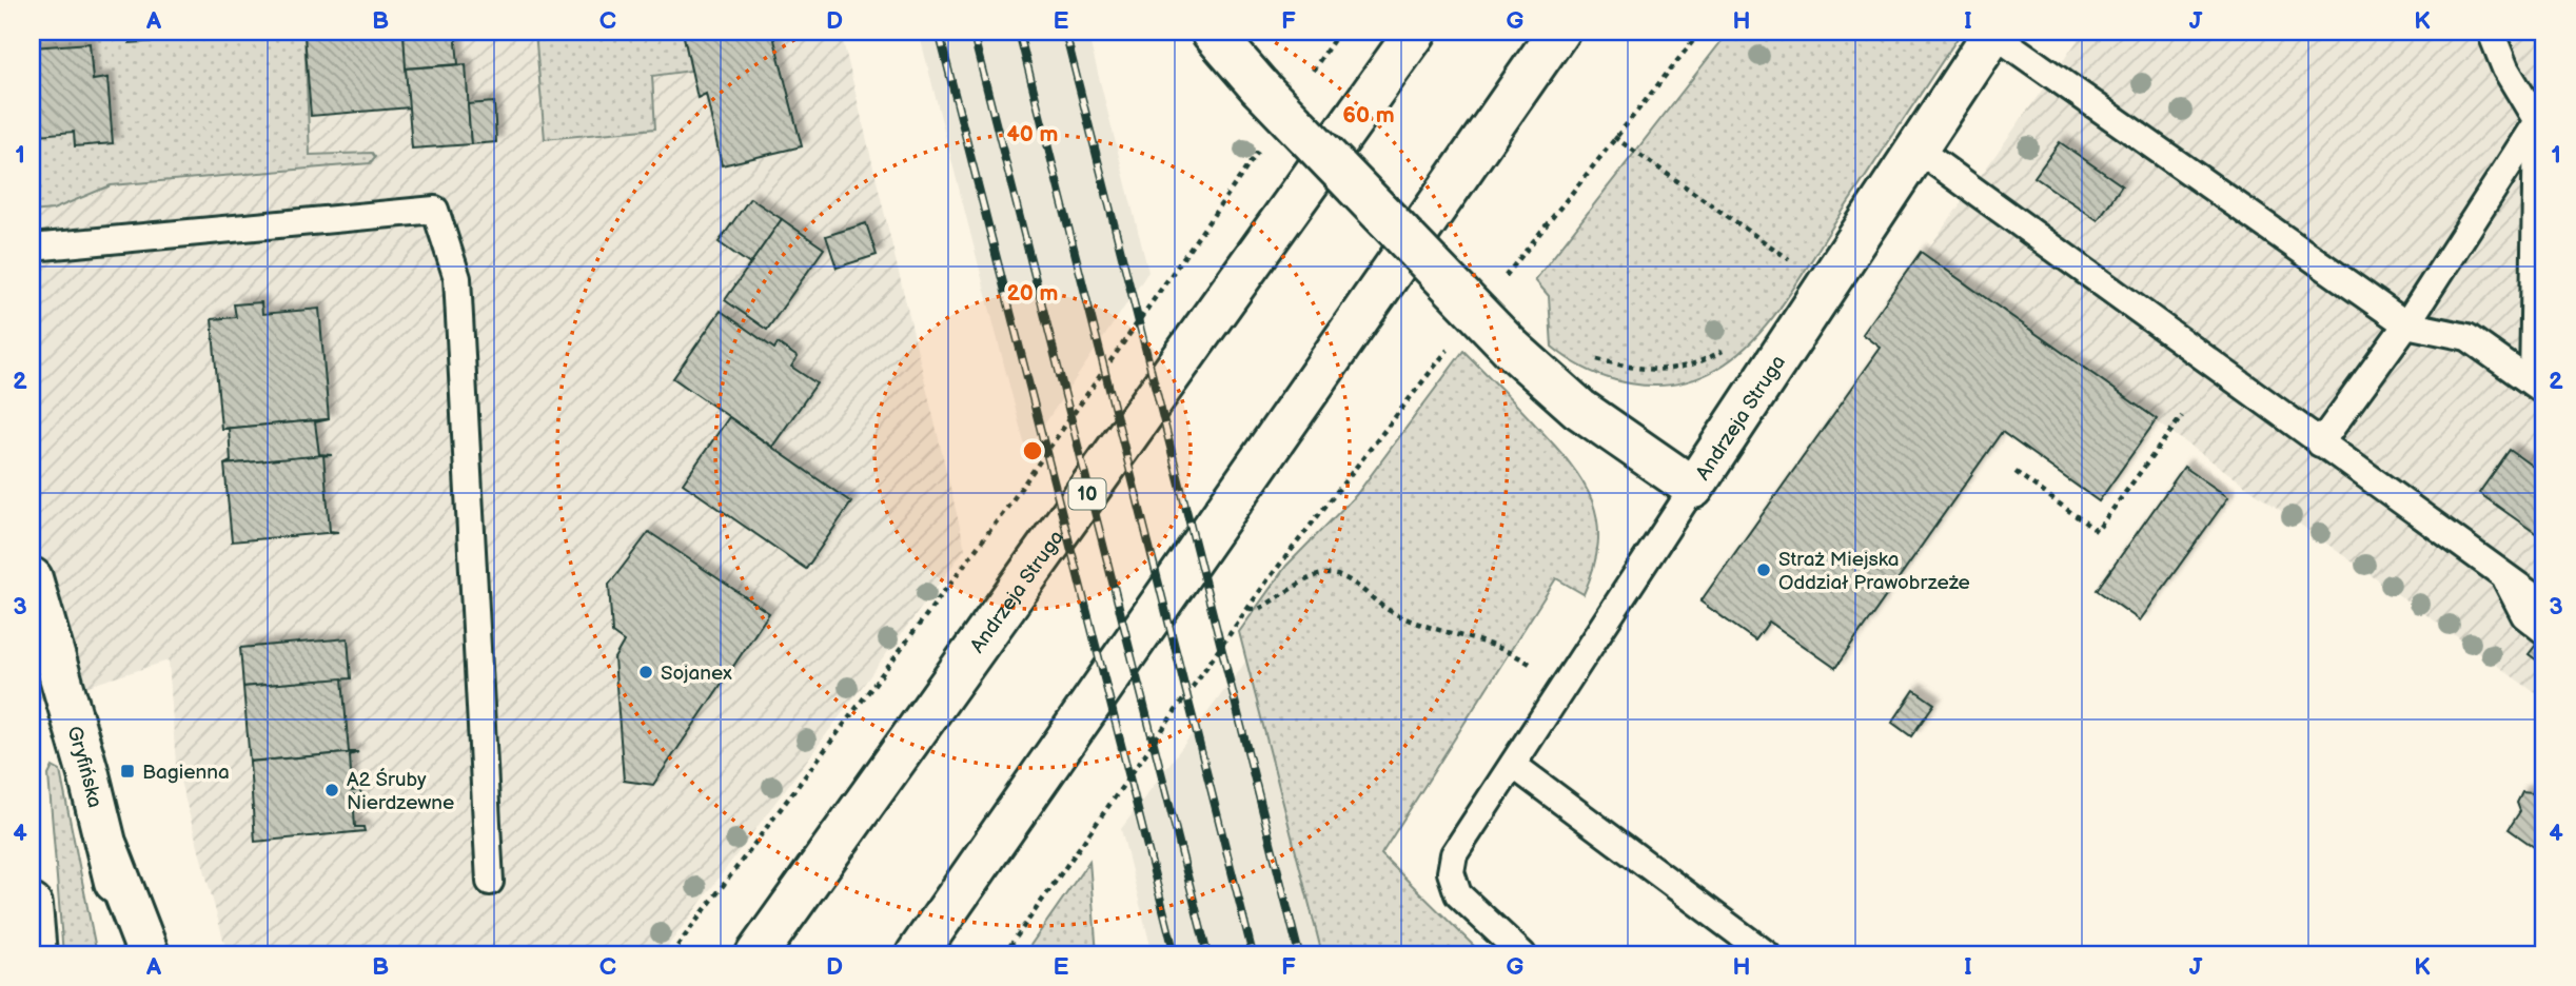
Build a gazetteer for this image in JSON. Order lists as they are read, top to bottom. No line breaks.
{"streets":{"main road":["Andrzeja Struga","10","Gryfińska"]},"places":{"other":["Straż Miejska Oddział Prawobrzeże","Sojanex","A2 Śruby Nierdzewne"],"transit":["Bagienna"]},"grid":{"columns":["A","B","C","D","E","F","G","H","I","J","K"],"rows":["1","2","3","4"]},"rings":["60 m","40 m","20 m"]}
